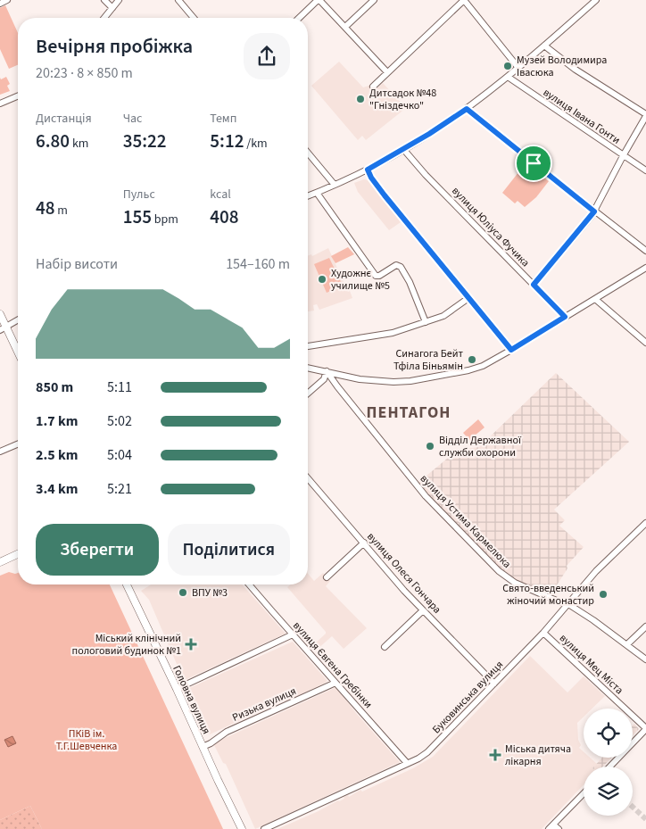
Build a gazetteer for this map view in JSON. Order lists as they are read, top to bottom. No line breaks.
{"streets":{"main road":["Головна вулиця"],"street":["вулиця Івана Гонти","вулиця Юліуса Фучика","вулиця Устима Кармелюка","вулиця Олеся Гончара","вулиця Мец Міста","вулиця Євгена Гребінки","Буковинська вулиця","Ризька вулиця"]},"crossings":[["вулиця Устима Кармелюка","Буковинська вулиця"],["вулиця Олеся Гончара","Буковинська вулиця"],["вулиця Мец Міста","Буковинська вулиця"],["вулиця Євгена Гребінки","Буковинська вулиця"],["вулиця Євгена Гребінки","Ризька вулиця"],["Головна вулиця","Ризька вулиця"]],"districts":["ПЕНТАГОН"],"parks":["ПКіВ ім. Т.Г.Шевченка"],"places":{"other":["Музей Володимира Івасюка","Дитсадок №48 \"Гніздечко\"","Художнє училище №5","Синагога Бейт Тфіла Біньямін","Відділ Державної служби охорони","ВПУ №3","Свято-введенський жіночий монастир"],"health":["Міський клінічний пологовий будинок №1","Міська дитяча лікарня"]},"page":{"heading":["Вечірня пробіжка","20:23 · 8 × 850 m"],"stats":[["Дистанція","6.80 km"],["Час","35:22"],["Темп","5:12 /km"],["48 m"],["Пульс","155 bpm"],["kcal","408"]],"chart":["Набір висоти","154–160 m"],"list":[{"name":"850 m","note":"5:11"},{"name":"1.7 km","note":"5:02"},{"name":"2.5 km","note":"5:04"},{"name":"3.4 km","note":"5:21"}],"buttons":["Зберегти","Поділитися"]}}
